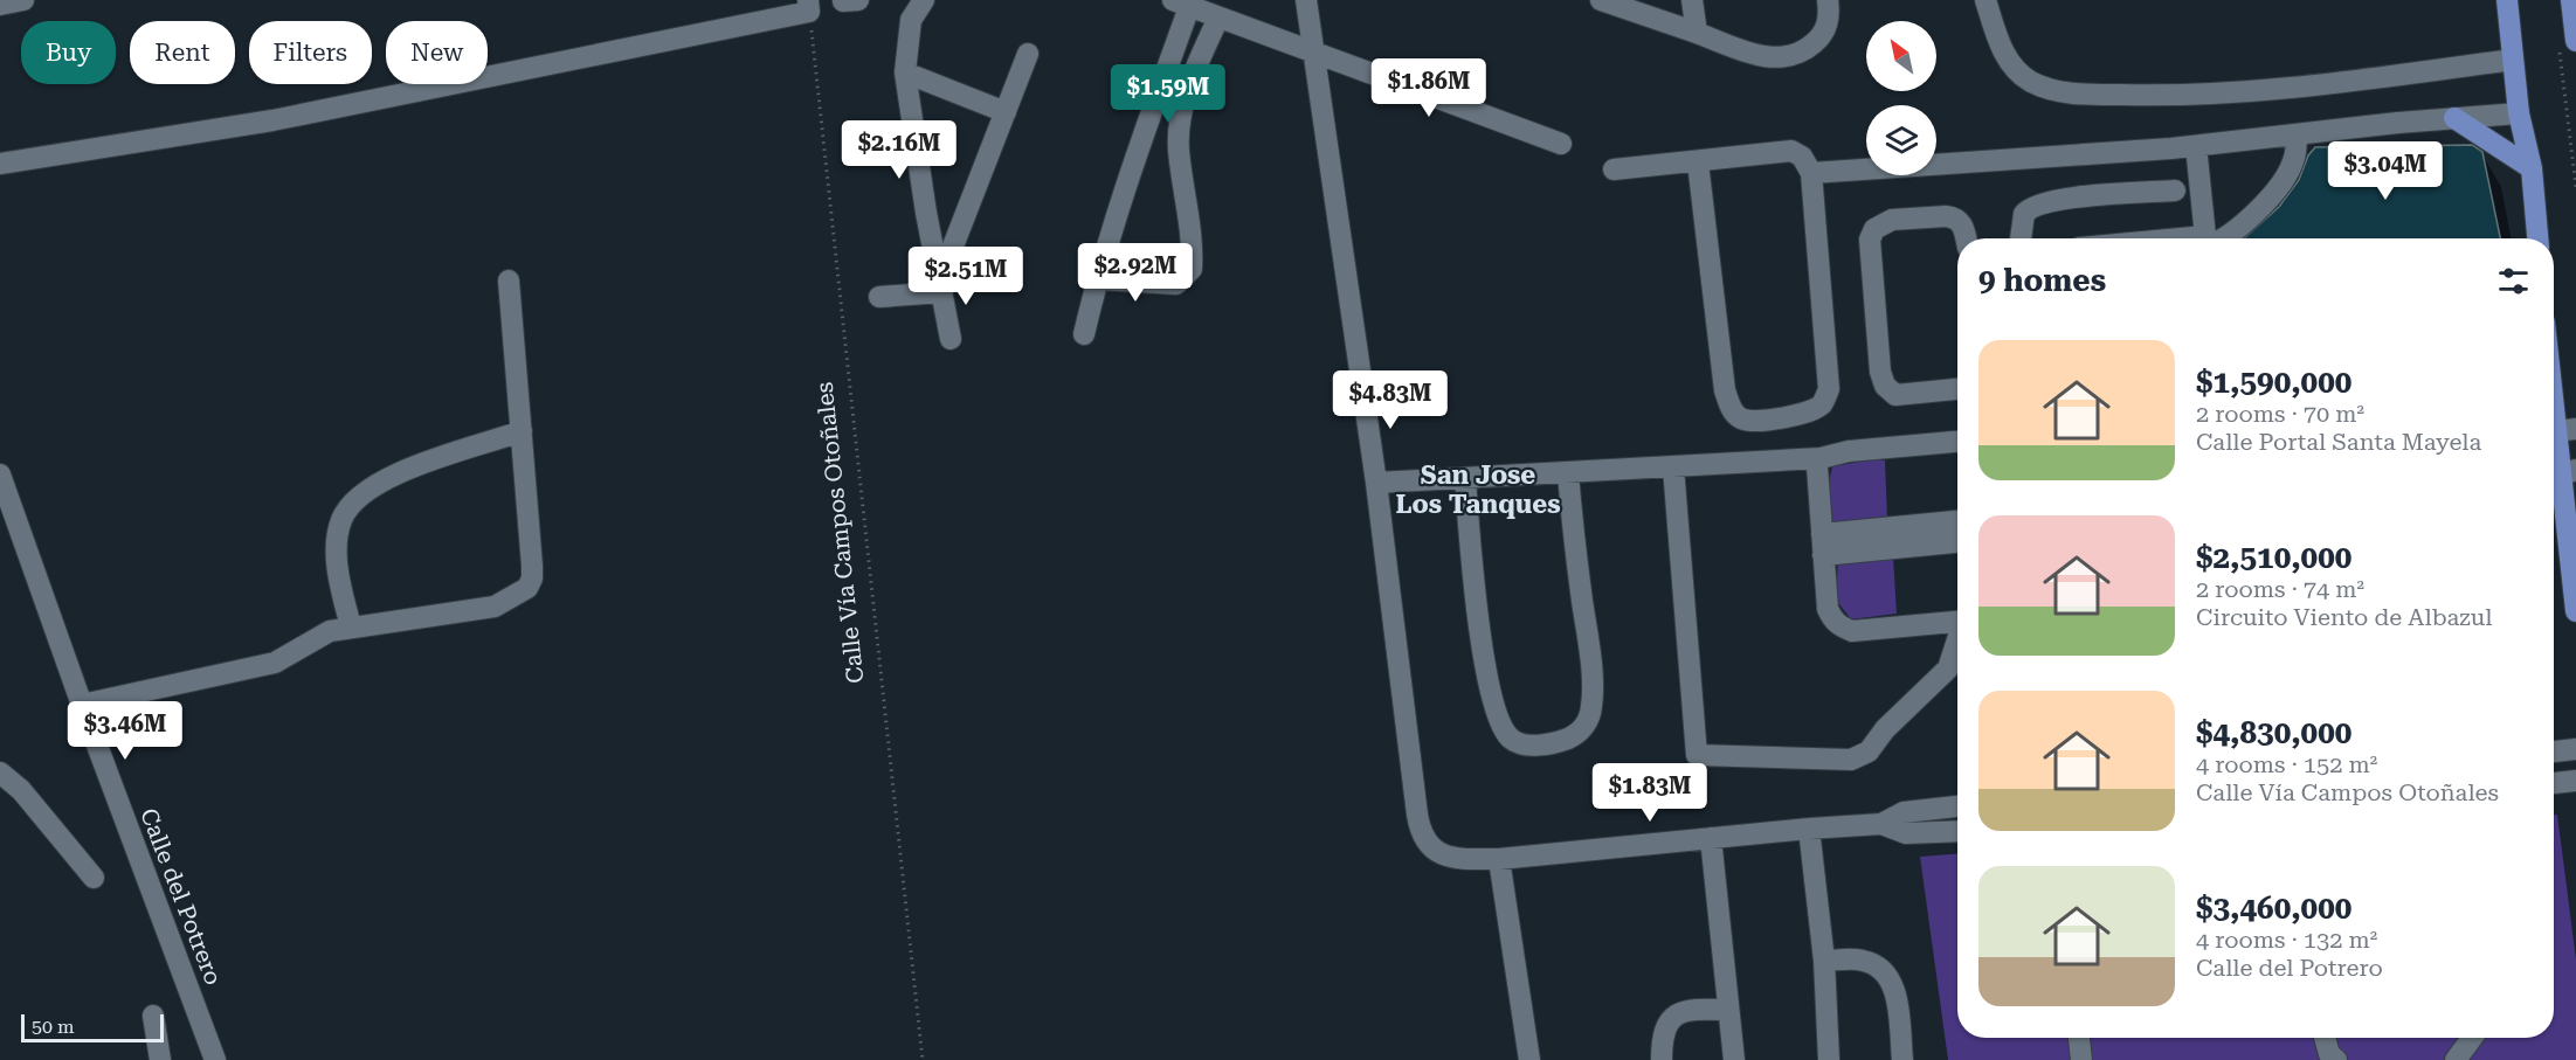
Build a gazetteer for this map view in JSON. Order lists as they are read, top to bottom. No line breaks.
{"streets":{"street":["Calle del Potrero"],"path":["Calle Vía Campos Otoñales"]},"districts":["San Jose Los Tanques"],"scale_bar":"50 m","north":"top left","page":{"chip":["Buy","Rent","Filters","New"],"price":["$1.86M","$1.59M","$2.16M","$3.04M","$2.92M","$2.51M","$4.83M","$3.46M","$1.83M"],"heading":"9 homes","list":[{"name":"$1,590,000","note":"2 rooms · 70 m² · Calle Portal Santa Mayela"},{"name":"$2,510,000","note":"2 rooms · 74 m² · Circuito Viento de Albazul"},{"name":"$4,830,000","note":"4 rooms · 152 m² · Calle Vía Campos Otoñales"},{"name":"$3,460,000","note":"4 rooms · 132 m² · Calle del Potrero"}],"scale":"50 m"}}
